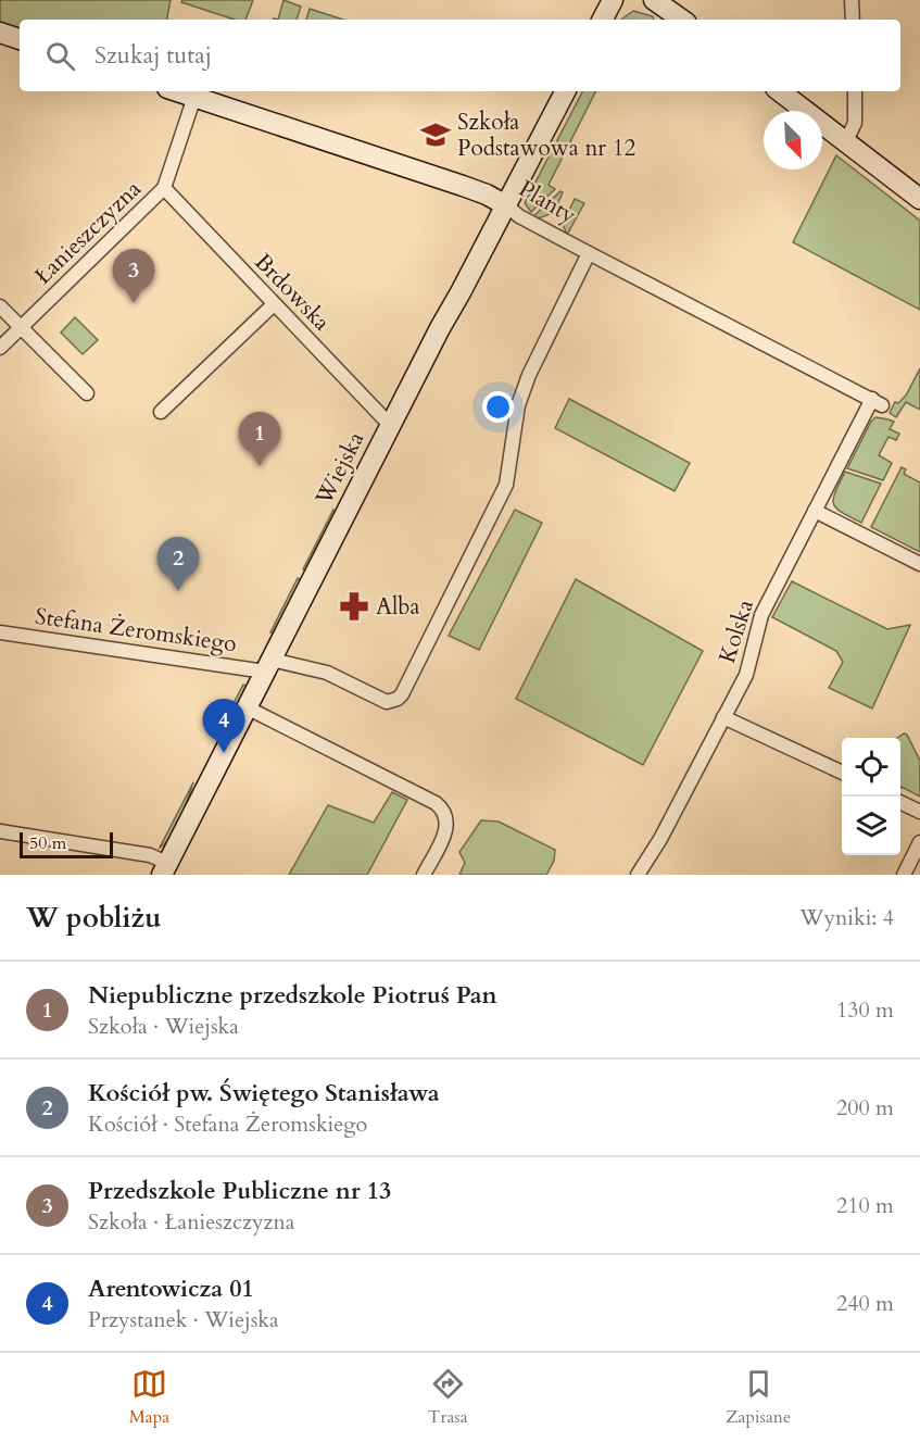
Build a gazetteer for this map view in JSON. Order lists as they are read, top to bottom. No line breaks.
{"streets":{"street":["Planty","Łanieszczyzna","Brdowska","Wiejska","Stefana Żeromskiego","Kolska"]},"crossings":[["Planty","Łanieszczyzna"],["Planty","Wiejska"],["Planty","Stefana Żeromskiego"],["Planty","Kolska"],["Łanieszczyzna","Brdowska"],["Brdowska","Wiejska"],["Wiejska","Stefana Żeromskiego"]],"places":{"school or university":["Szkoła Podstawowa nr 12"],"pharmacy":["Alba"]},"scale_bar":"50 m","north":"bottom right","page":{"search":"Szukaj tutaj","pins":["3","1","2","4"],"scale":"50 m","heading":["W pobliżu","Wyniki: 4"],"list":[{"mark":"1","name":"Niepubliczne przedszkole Piotruś Pan","note":"Szkoła · Wiejska","value":"130 m"},{"mark":"2","name":"Kościół pw. Świętego Stanisława","note":"Kościół · Stefana Żeromskiego","value":"200 m"},{"mark":"3","name":"Przedszkole Publiczne nr 13","note":"Szkoła · Łanieszczyzna","value":"210 m"},{"mark":"4","name":"Arentowicza 01","note":"Przystanek · Wiejska","value":"240 m"}],"nav":["Mapa","Trasa","Zapisane"]}}
